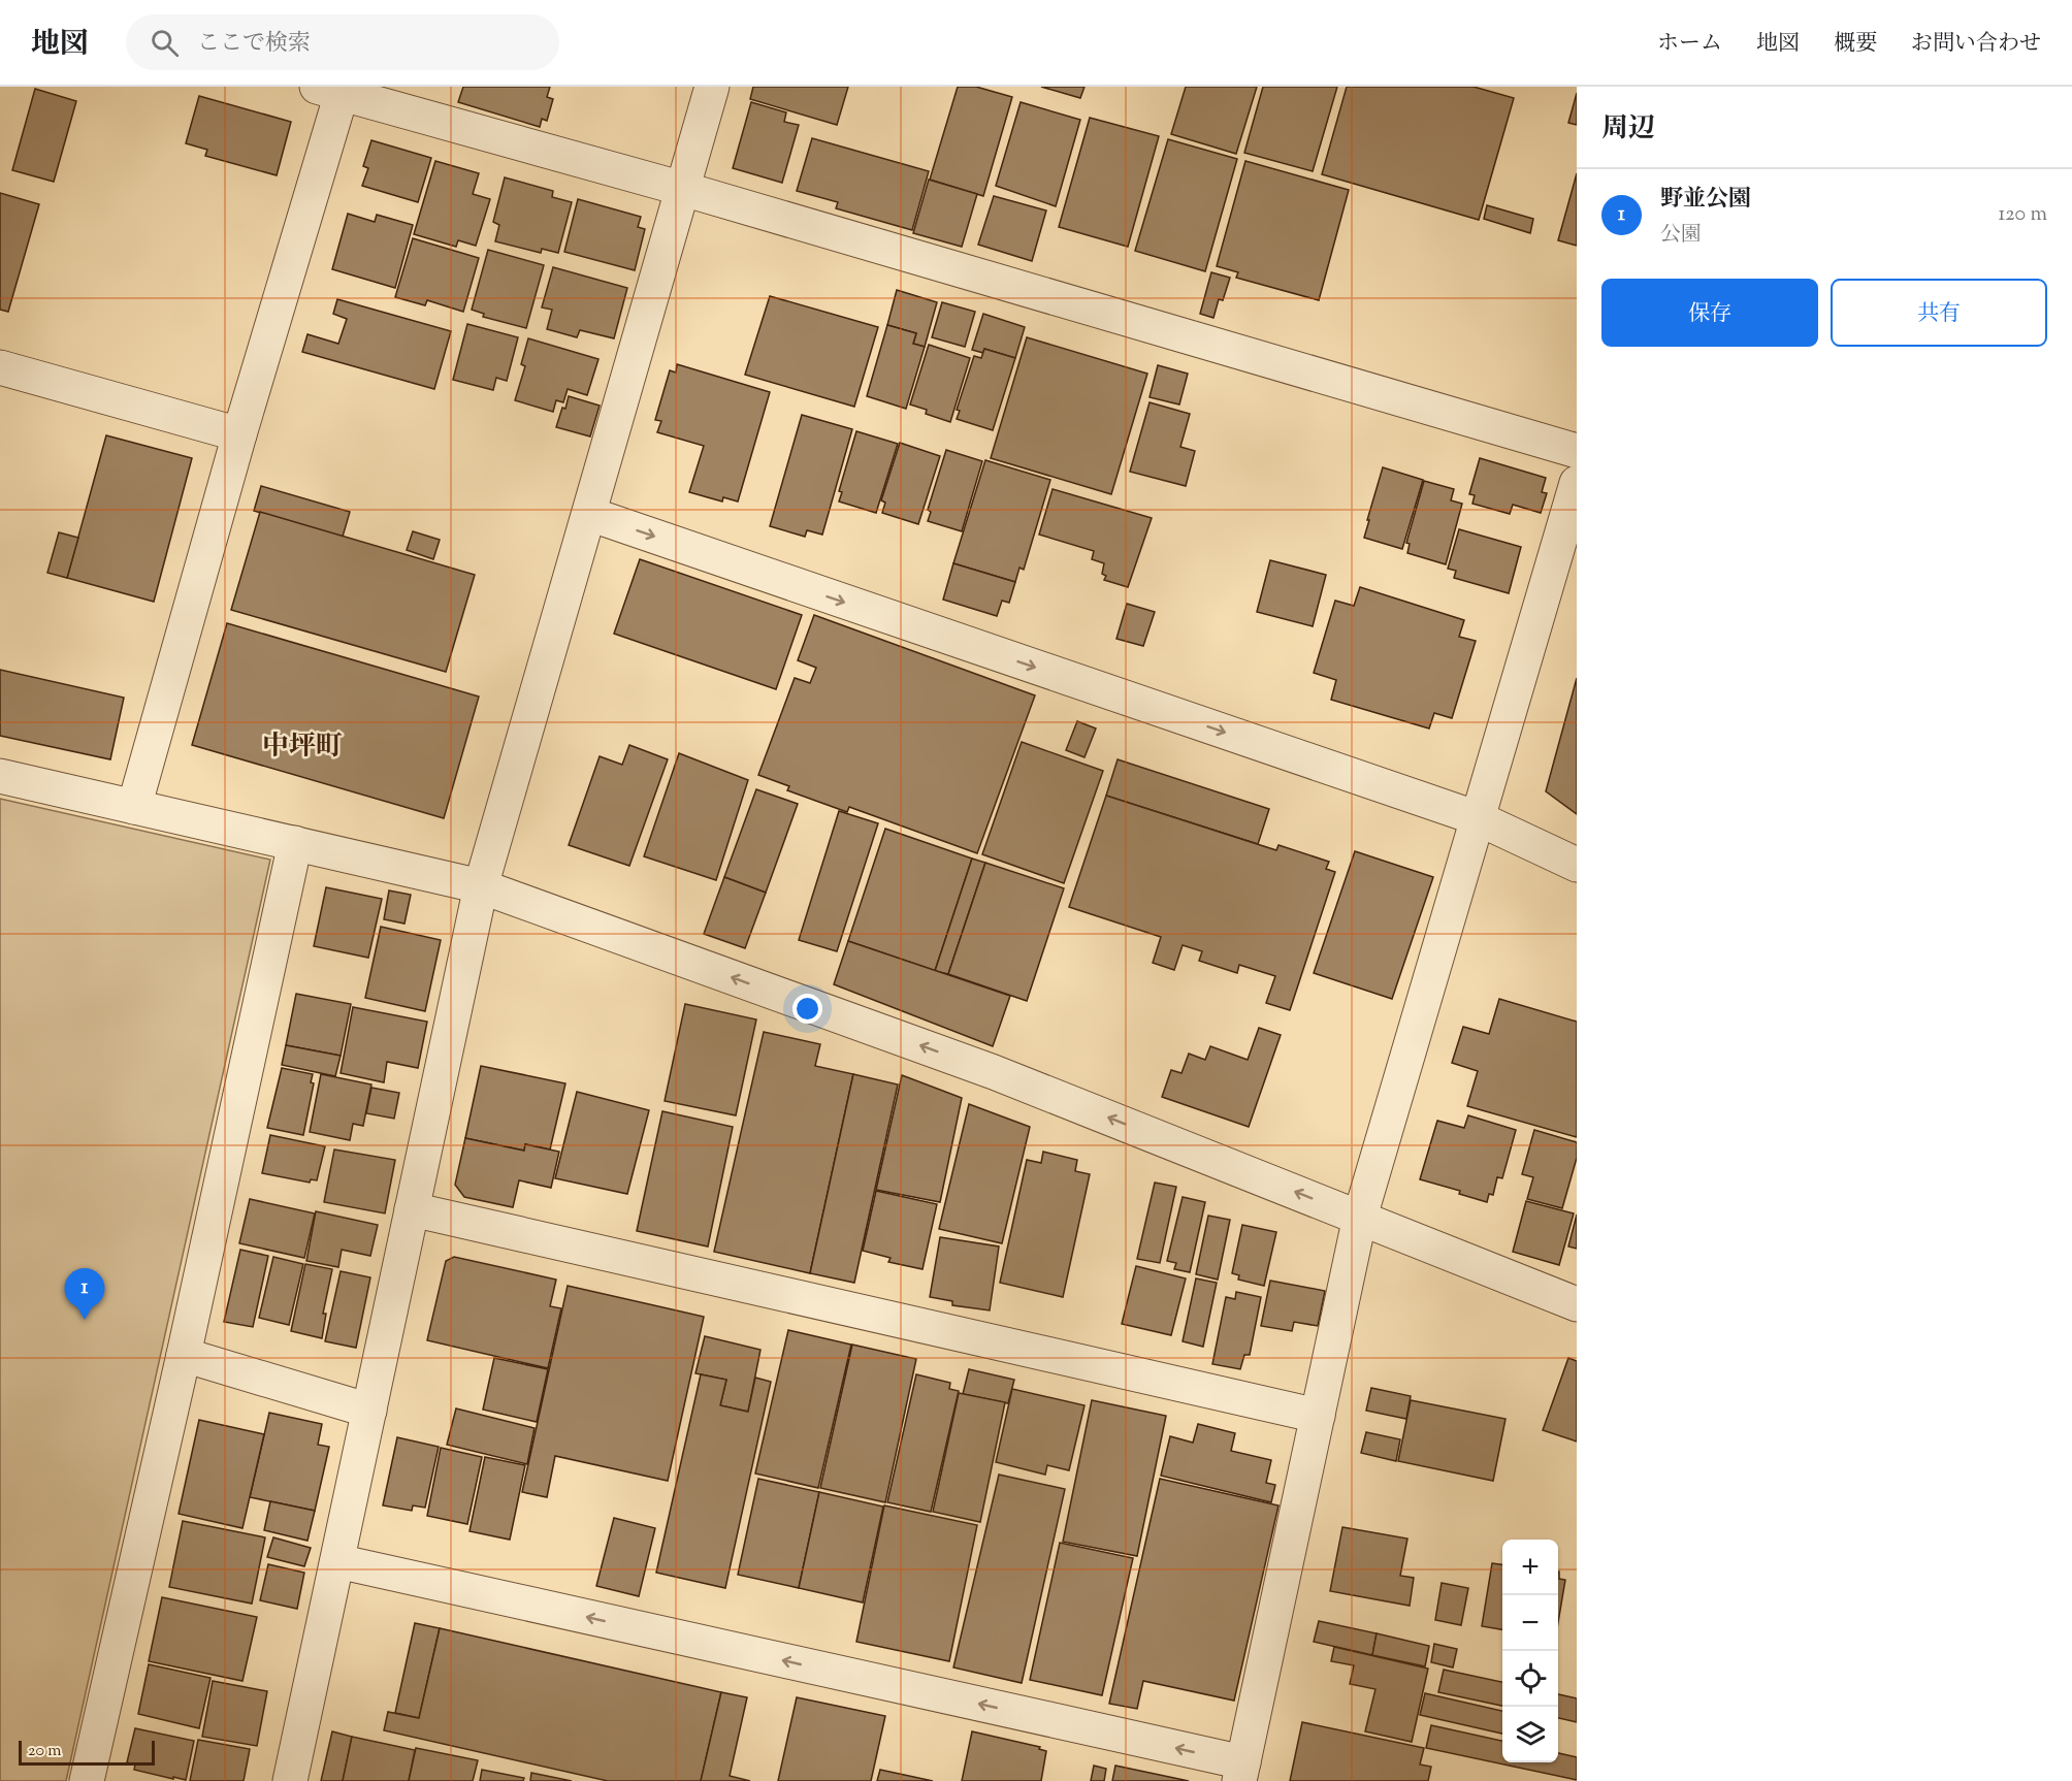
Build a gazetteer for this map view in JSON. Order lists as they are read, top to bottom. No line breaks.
{"districts":["中坪町"],"scale_bar":"20 m","page":{"header":"地図","search":"ここで検索","nav":["ホーム","地図","概要","お問い合わせ"],"heading":"周辺","list":[{"mark":"1","name":"野並公園","note":"公園","value":"120 m"}],"buttons":["保存","共有"],"pins":"1","map_buttons":["+","−"],"scale":"20 m"}}
